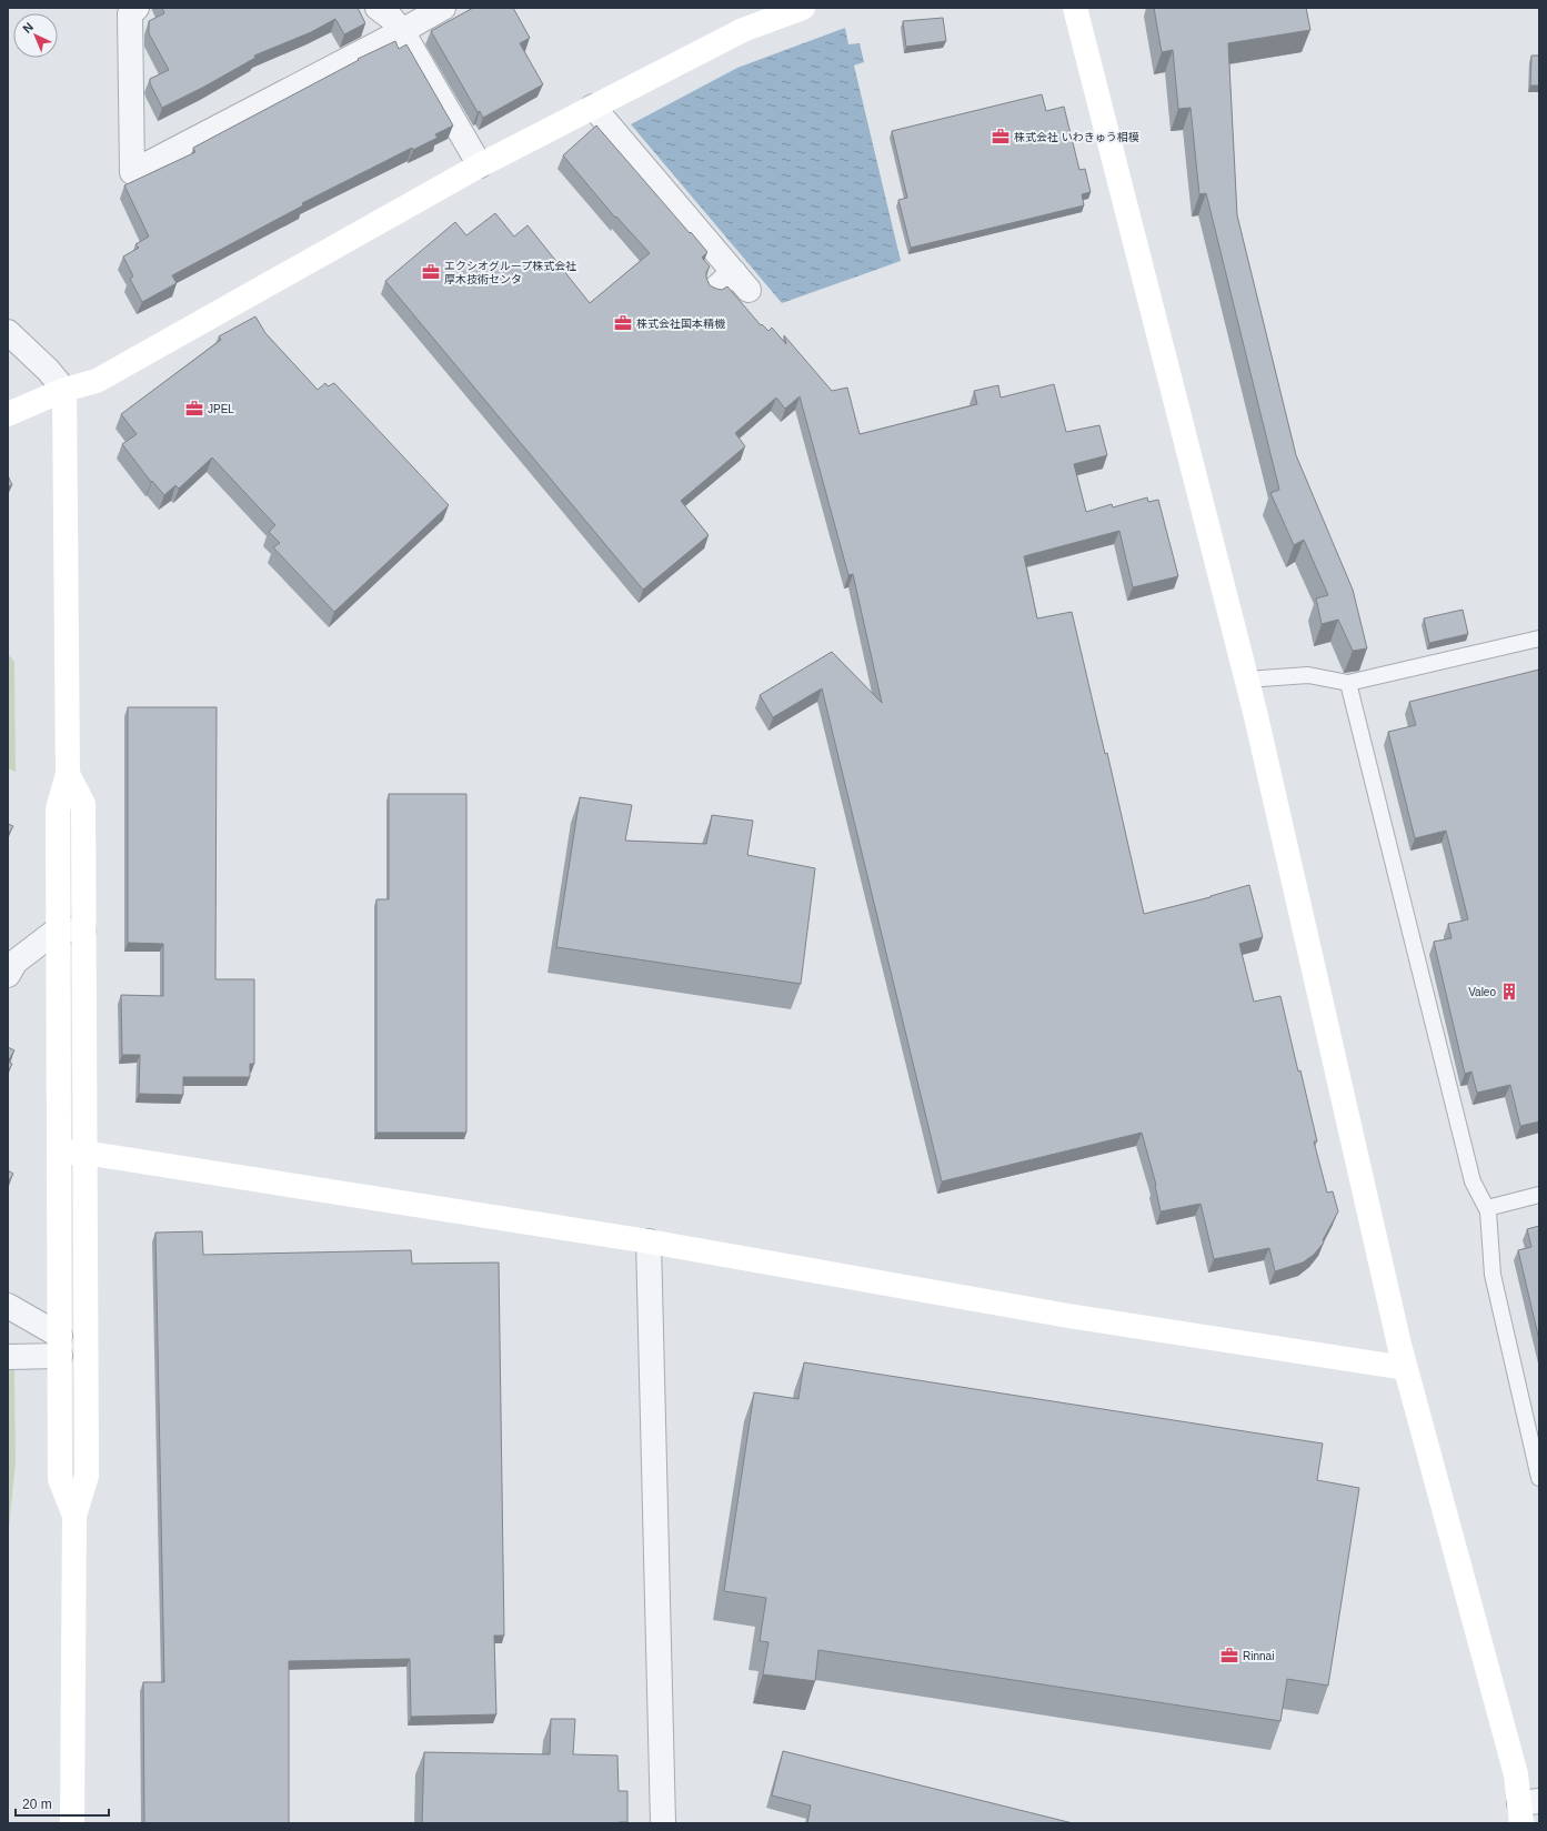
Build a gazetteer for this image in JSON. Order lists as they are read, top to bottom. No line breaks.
{"places":{"office":["株式会社 いわきゅう相模","エクシオグループ株式会社 厚木技術センタ","株式会社国本精機","JPEL","Rinnai"],"building":["Valeo"]},"scale_bar":"20 m","north":"top left"}
